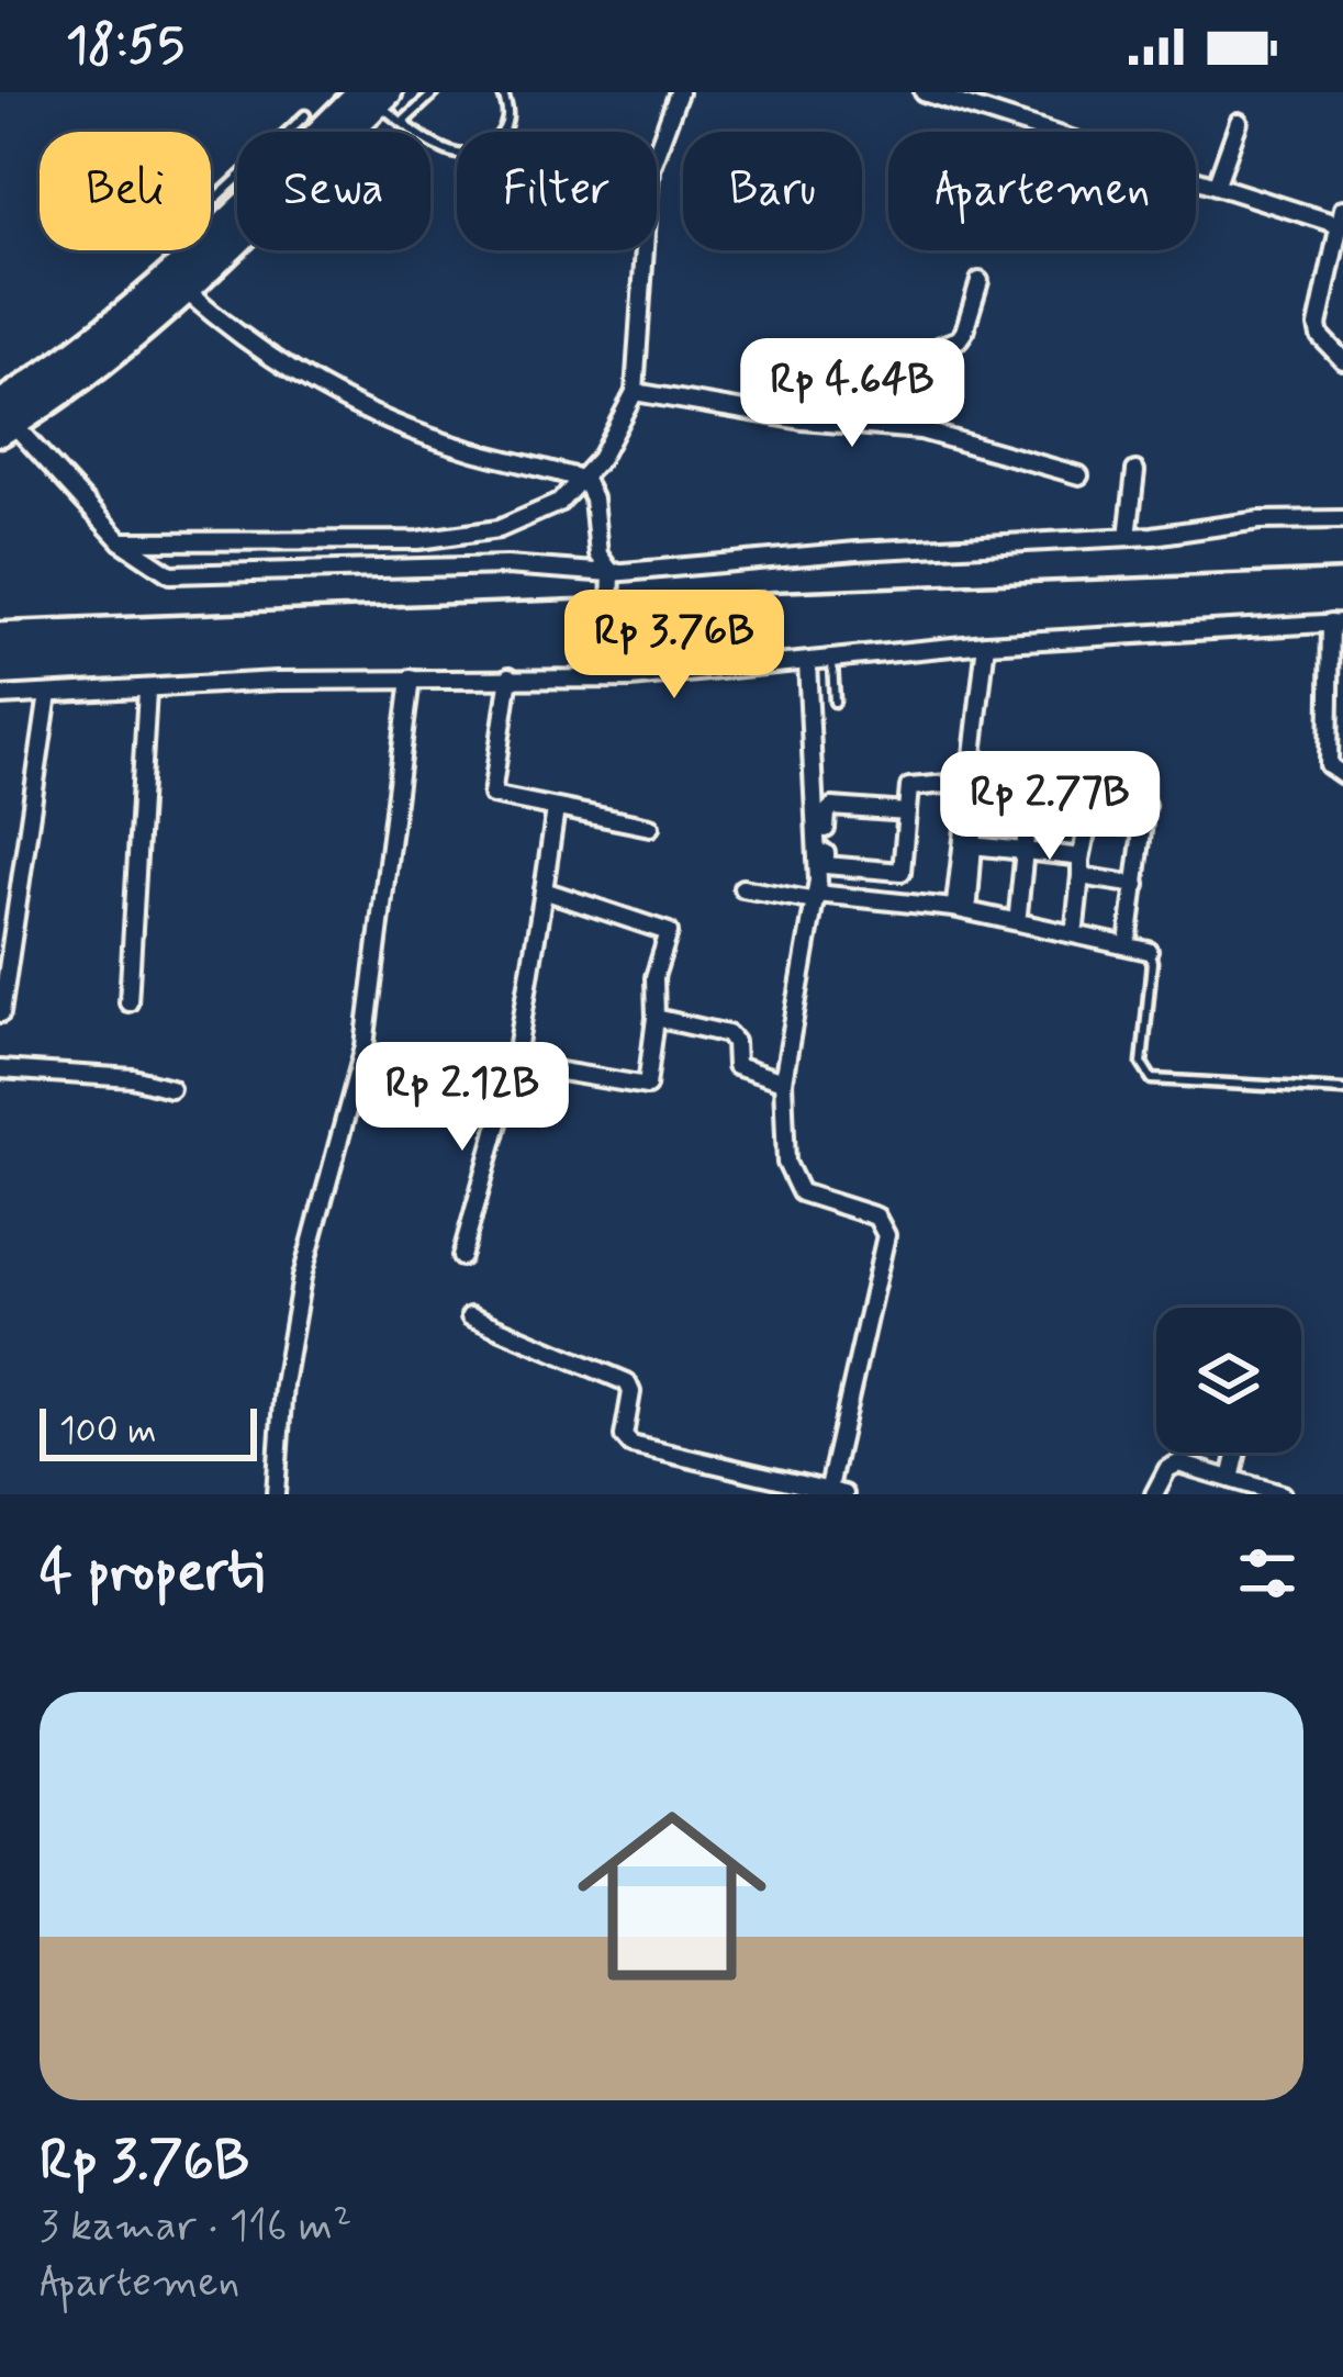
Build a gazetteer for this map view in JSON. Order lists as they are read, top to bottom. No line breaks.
{"scale_bar":"100 m","page":{"status":"18:55","chip":["Beli","Sewa","Filter","Baru","Apartemen"],"price":["Rp 4.64B","Rp 3.76B","Rp 2.77B","Rp 2.12B"],"scale":"100 m","heading":"4 properti","list":[{"name":"Rp 3.76B","note":"3 kamar · 116 m² · Apartemen"}]}}
